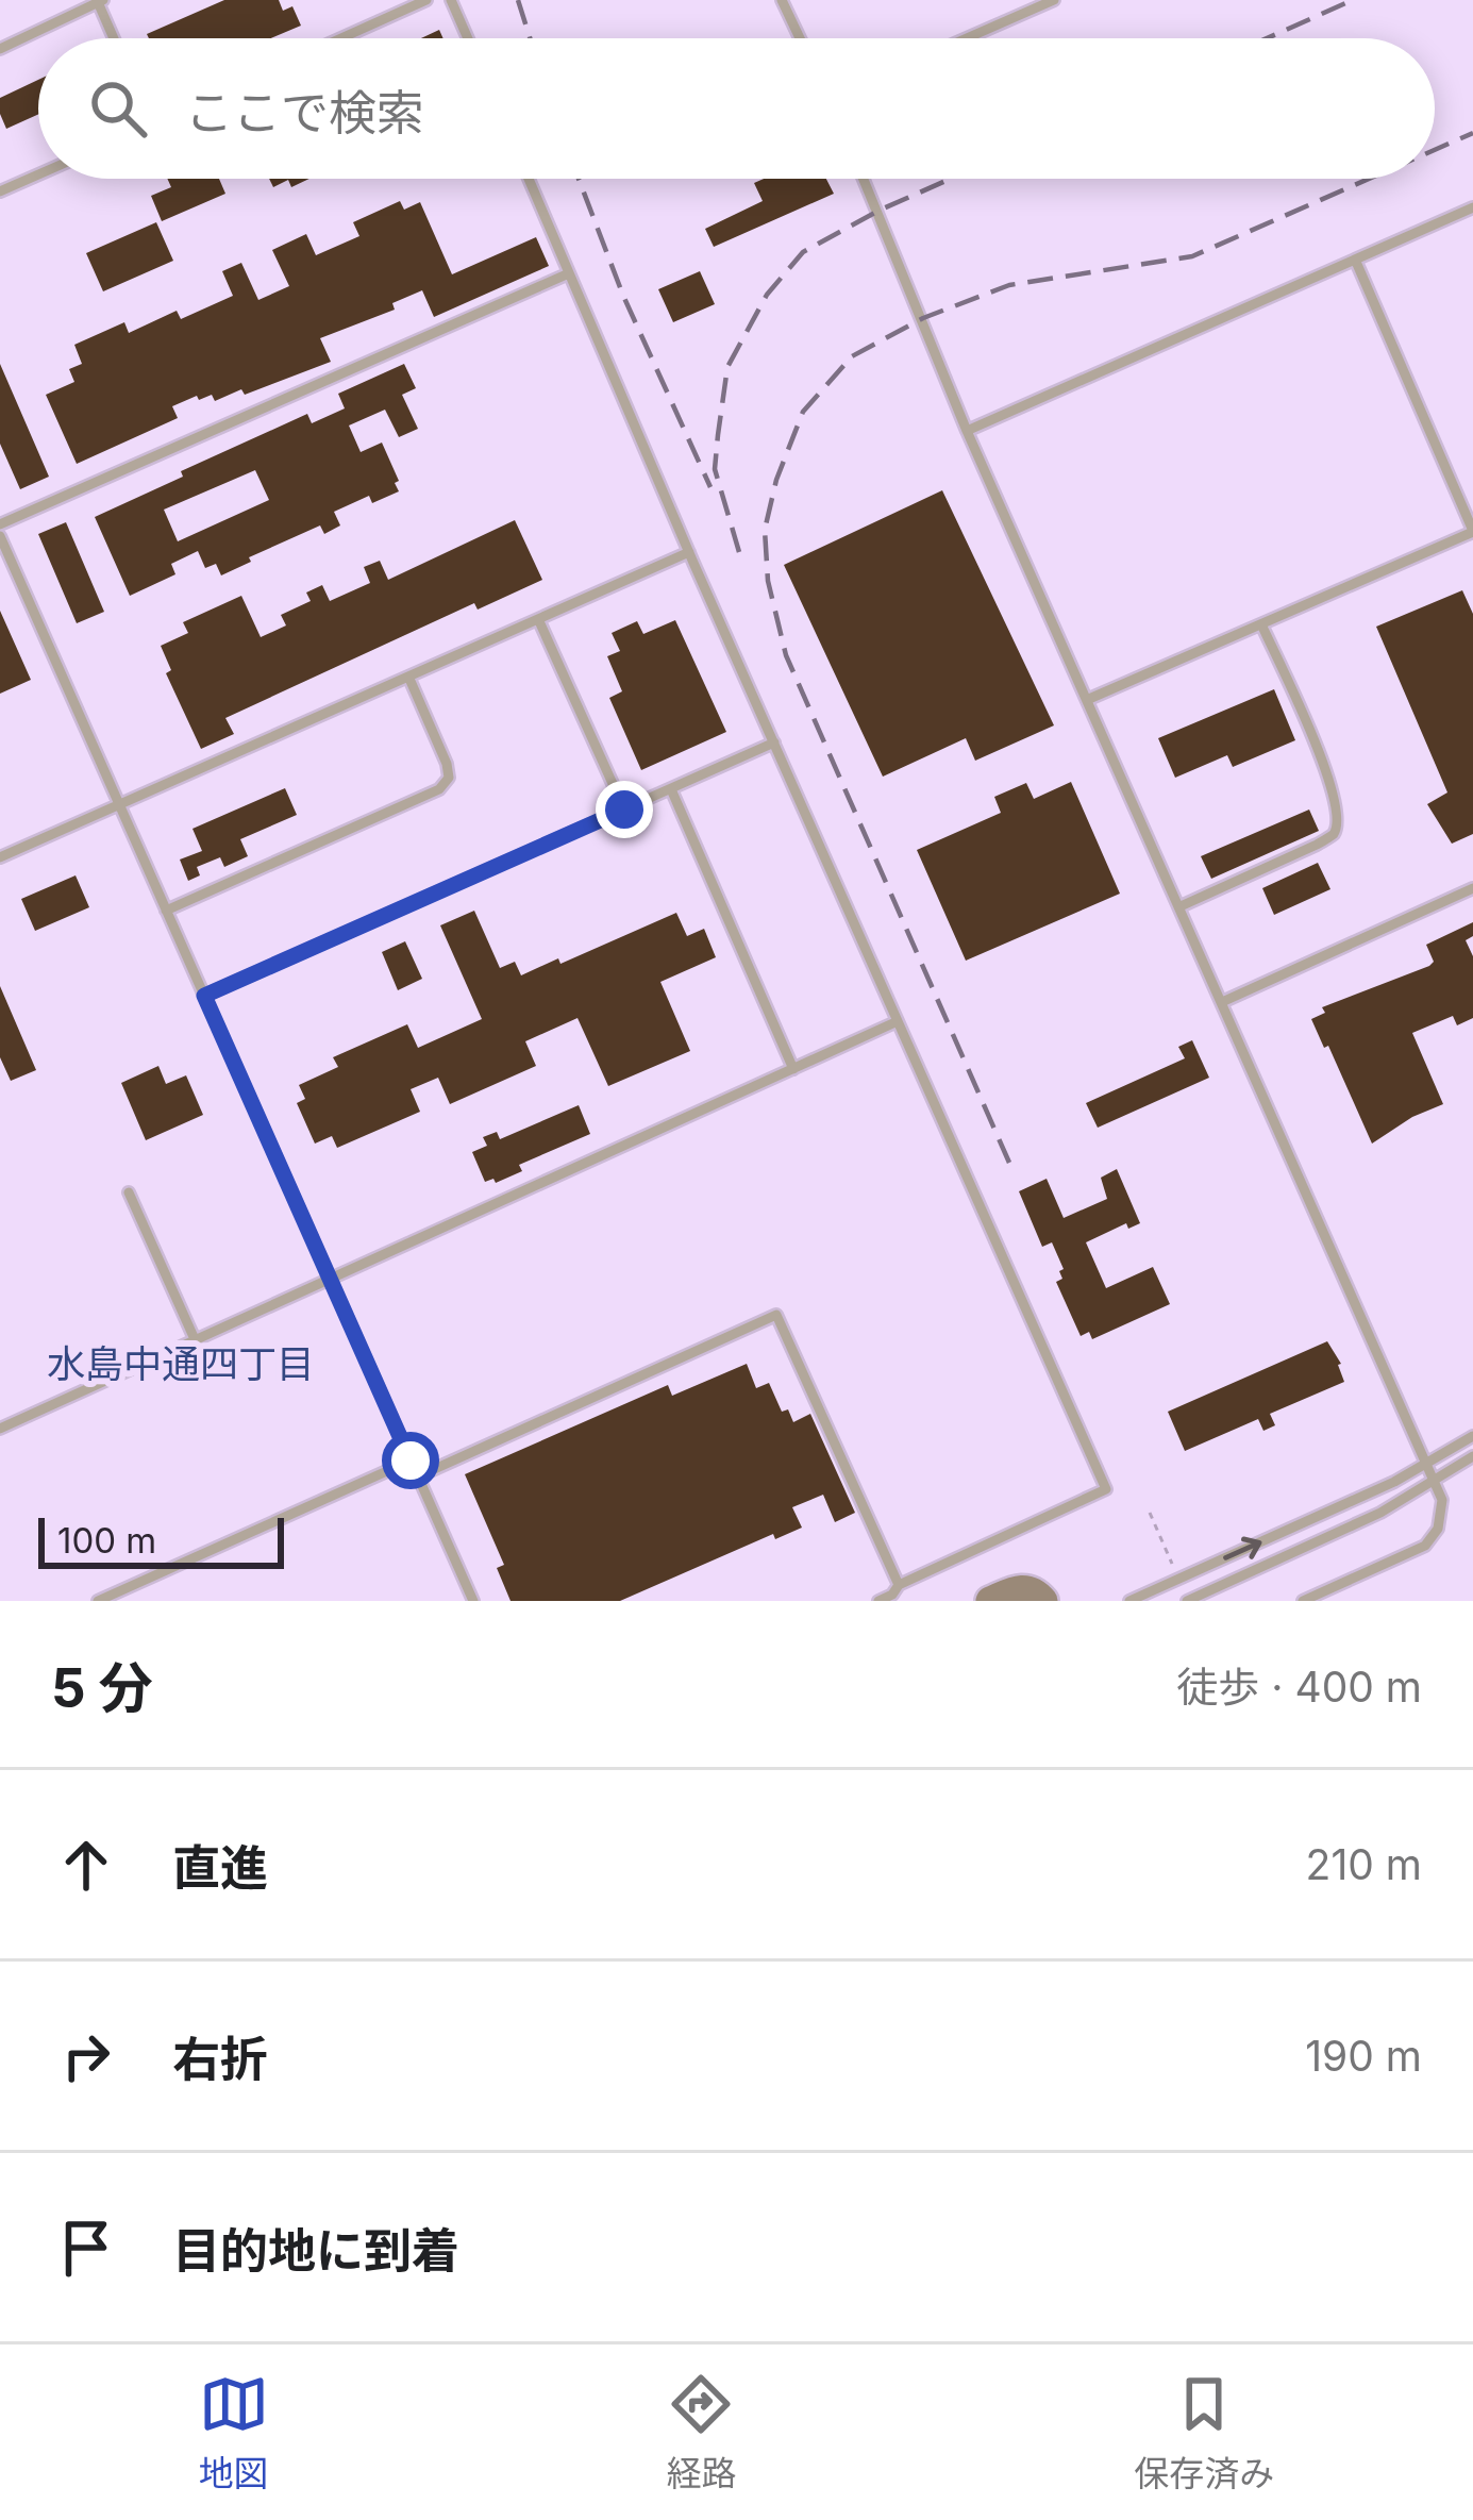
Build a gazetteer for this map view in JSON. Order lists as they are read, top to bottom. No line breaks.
{"districts":["水島中通四丁目"],"scale_bar":"100 m","page":{"search":"ここで検索","scale":"100 m","heading":["5 分","徒歩 · 400 m"],"list":[["直進","210 m"],["右折","190 m"],"目的地に到着"],"nav":["地図","経路","保存済み"]}}
